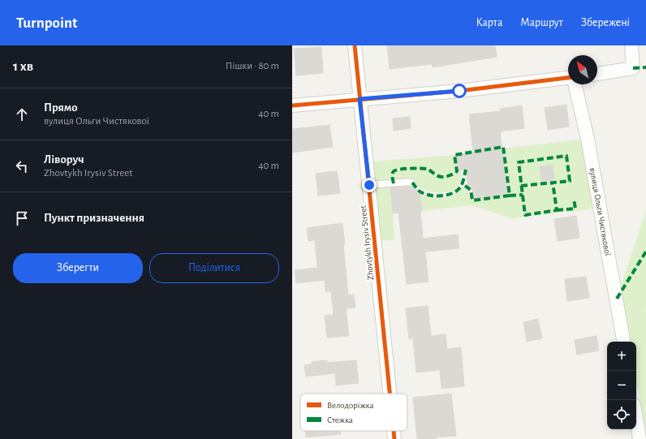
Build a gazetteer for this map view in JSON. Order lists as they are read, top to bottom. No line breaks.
{"streets":{"street":["вулиця Ольги Чистякової","Zhovtykh Irysiv Street"]},"legend":["Велодоріжка","Стежка"],"north":"top left","page":{"header":"Turnpoint","nav":["Карта","Маршрут","Збережені"],"heading":["1 хв","Пішки · 80 m"],"list":[["Прямо","вулиця Ольги Чистякової","40 m"],["Ліворуч","Zhovtykh Irysiv Street","40 m"],"Пункт призначення"],"buttons":["Зберегти","Поділитися"],"map_buttons":["+","−"]}}
